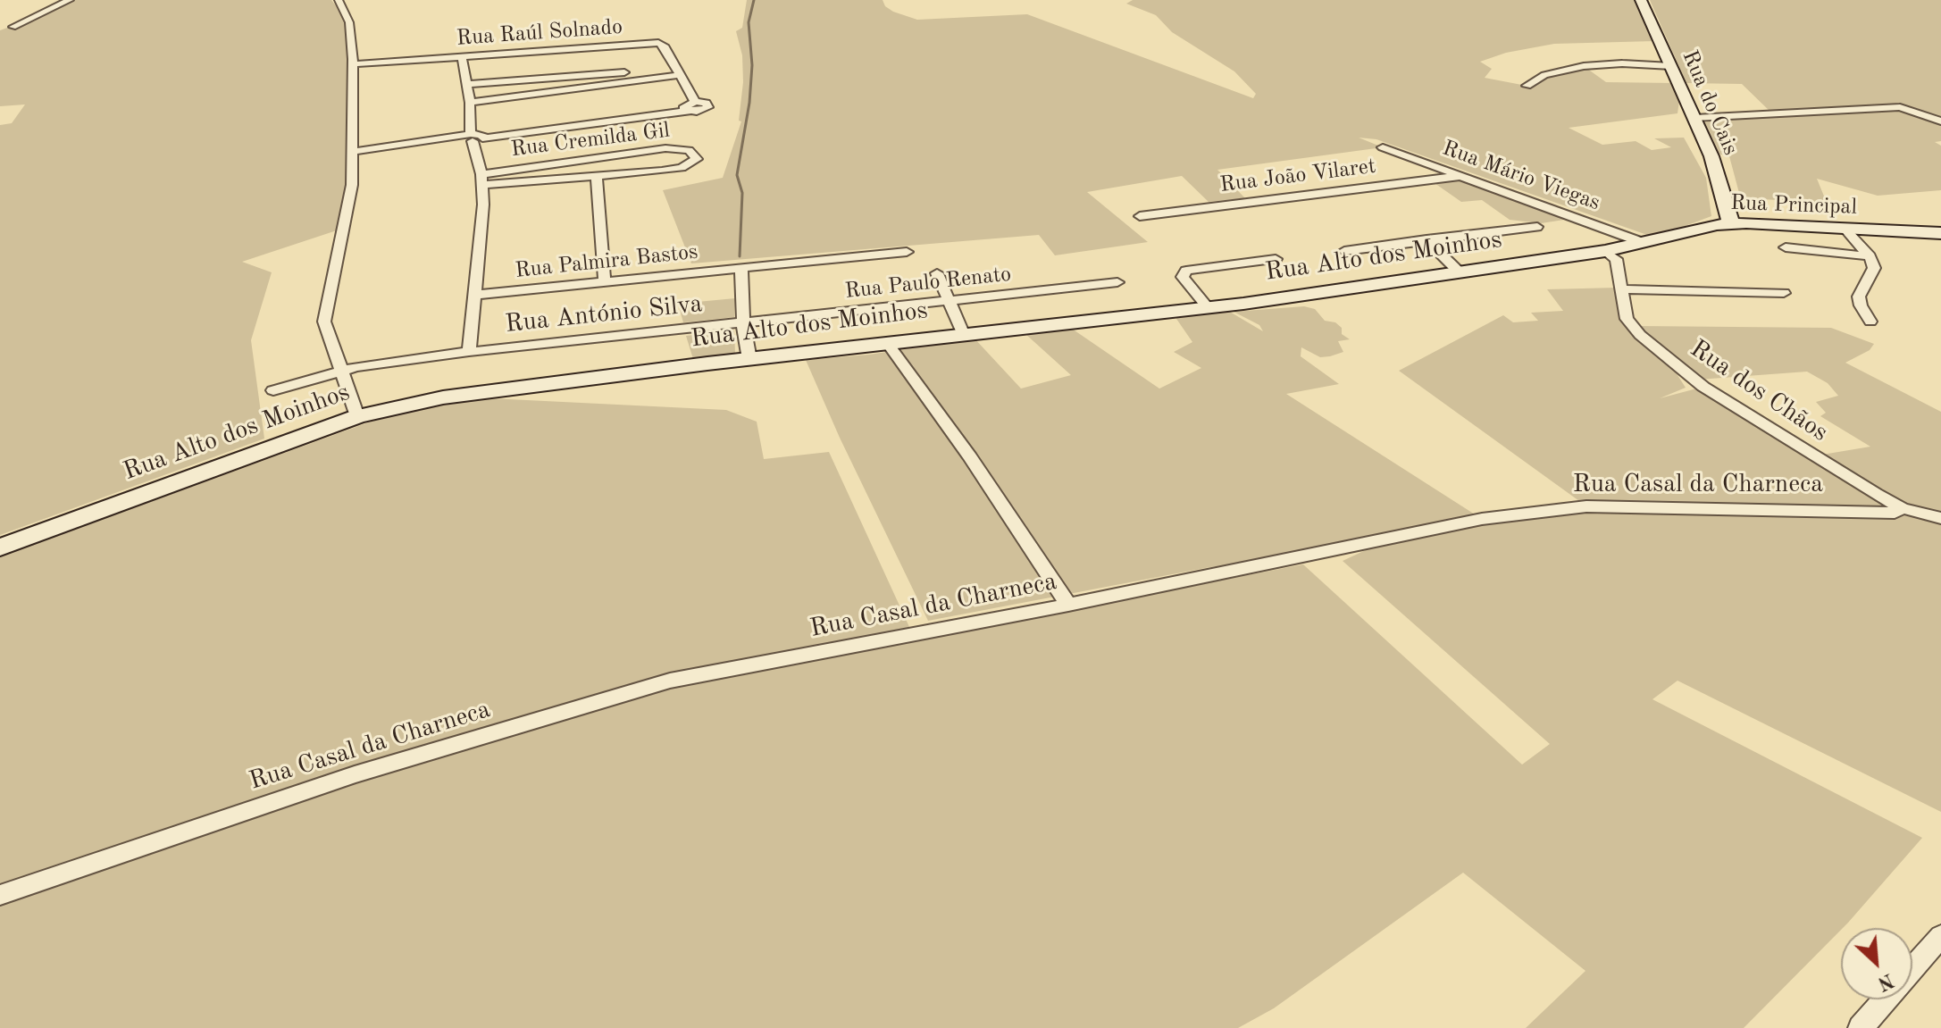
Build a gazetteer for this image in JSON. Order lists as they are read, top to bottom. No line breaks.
{"streets":{"street":["Rua Raúl Solnado","Rua do Cais","Rua Cremilda Gil","Rua João Vilaret","Rua Mário Viegas","Rua Principal","Rua Alto dos Moinhos","Rua Palmira Bastos","Rua Paulo Renato","Rua António Silva","Rua dos Chãos","Rua Casal da Charneca"]},"crossings":[["Rua do Cais","Rua Principal"],["Rua João Vilaret","Rua Mário Viegas"],["Rua Mário Viegas","Rua Principal"],["Rua Mário Viegas","Rua Alto dos Moinhos"],["Rua Principal","Rua Alto dos Moinhos"],["Rua Alto dos Moinhos","Rua dos Chãos"],["Rua Paulo Renato","Rua António Silva"],["Rua dos Chãos","Rua Casal da Charneca"]],"north":"bottom right"}
